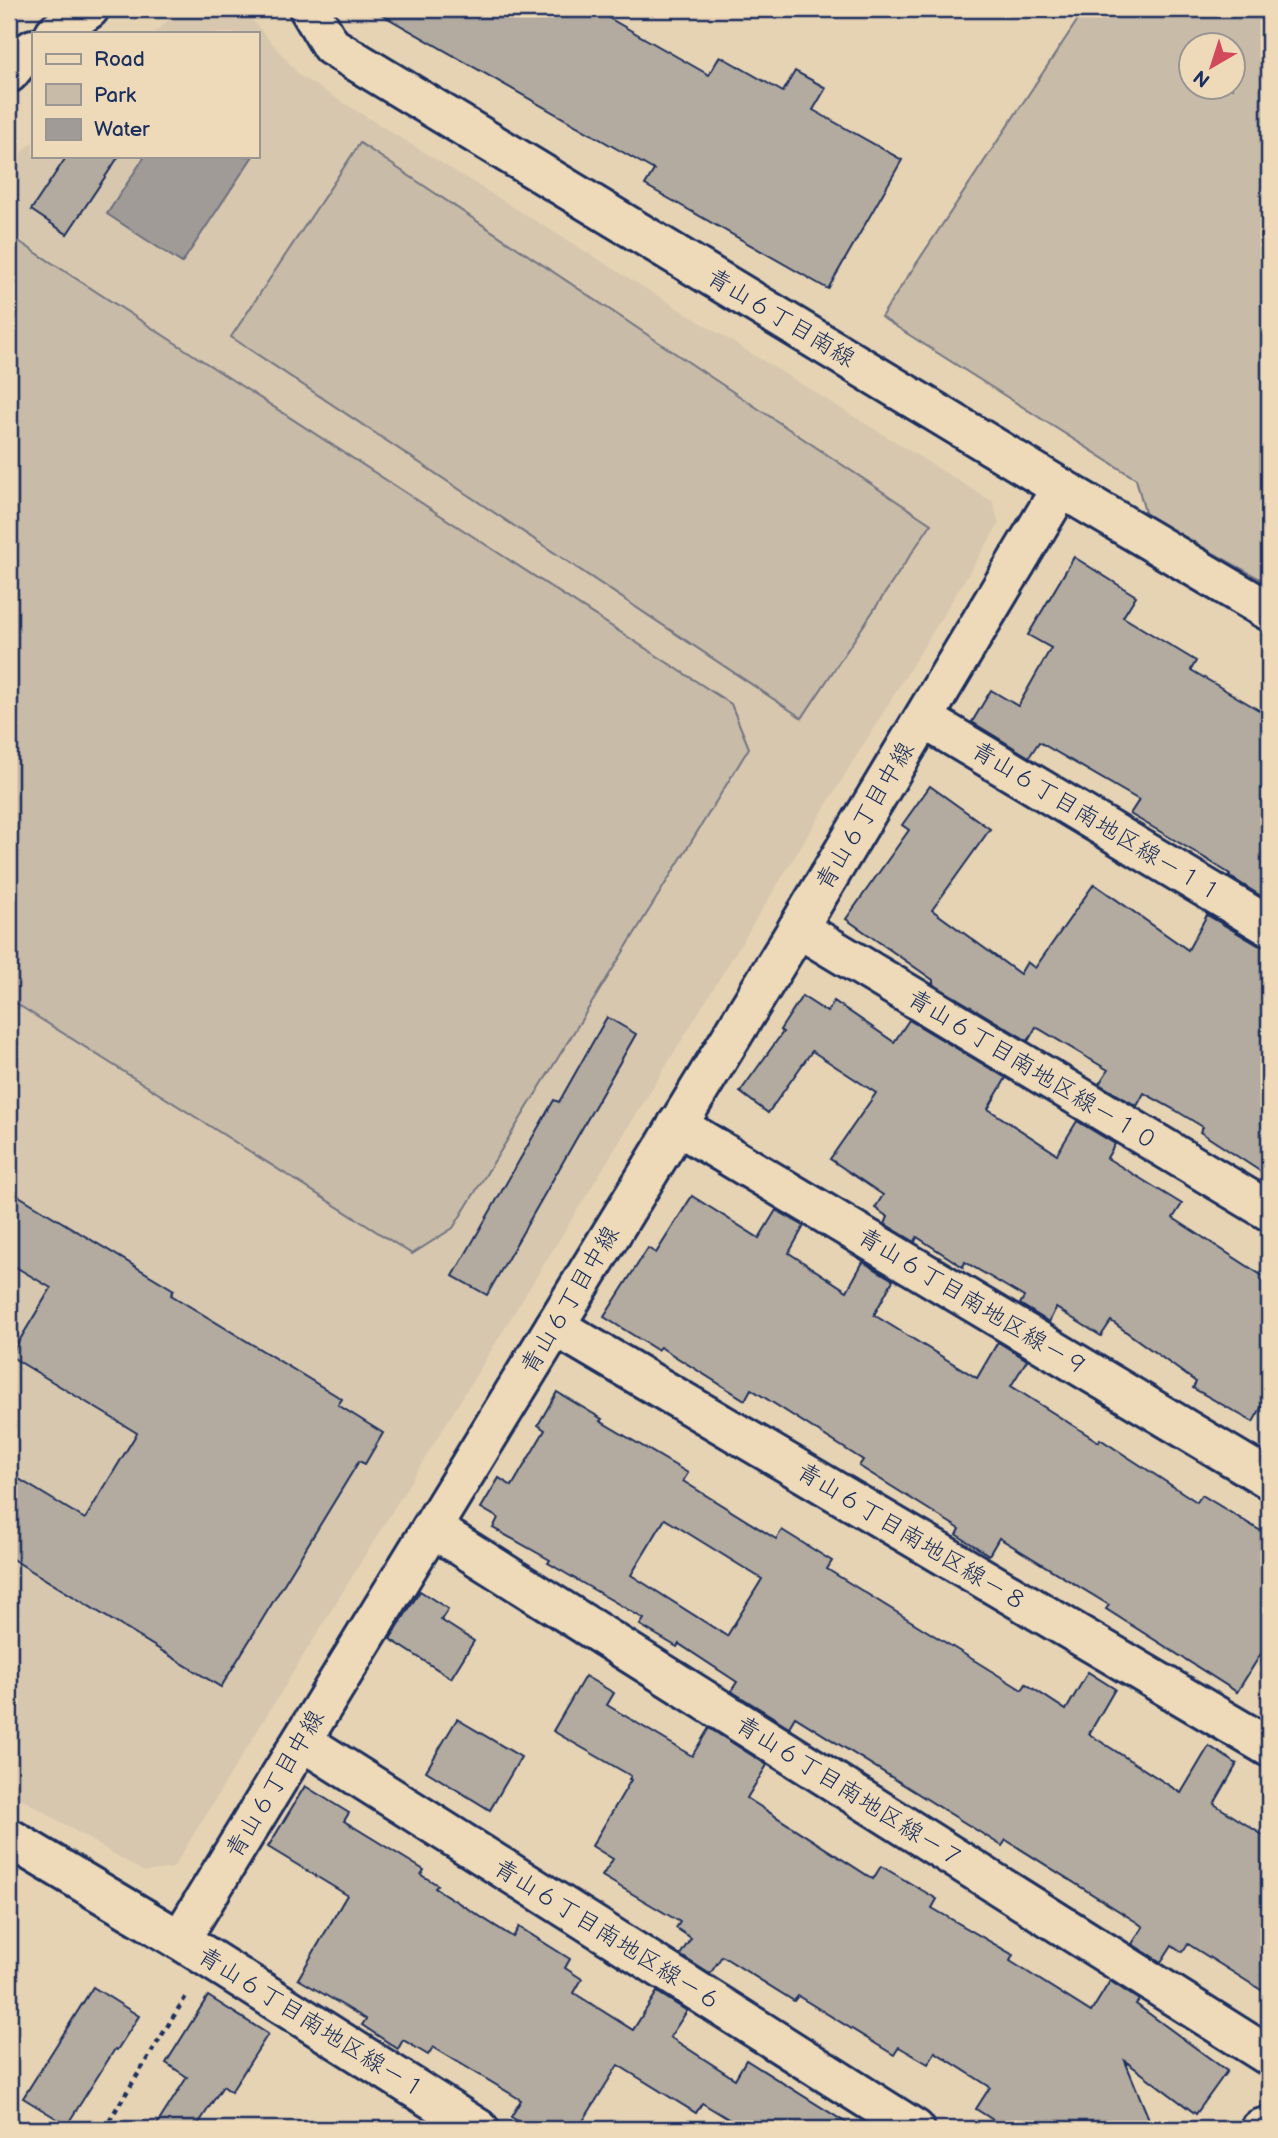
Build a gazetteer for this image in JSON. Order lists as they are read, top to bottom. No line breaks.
{"streets":{"street":["青山６丁目南線","青山６丁目中線","青山６丁目南地区線ー１１","青山６丁目南地区線ー１０","青山６丁目南地区線ー９","青山６丁目南地区線ー８","青山６丁目南地区線ー７","青山６丁目南地区線ー６","青山６丁目南地区線ー１"]},"crossings":[["青山６丁目南線","青山６丁目中線"],["青山６丁目中線","青山６丁目南地区線ー１１"],["青山６丁目中線","青山６丁目南地区線ー１０"],["青山６丁目中線","青山６丁目南地区線ー９"],["青山６丁目中線","青山６丁目南地区線ー８"],["青山６丁目中線","青山６丁目南地区線ー７"],["青山６丁目中線","青山６丁目南地区線ー６"],["青山６丁目中線","青山６丁目南地区線ー１"]],"legend":["Road","Park","Water"],"north":"bottom left"}
